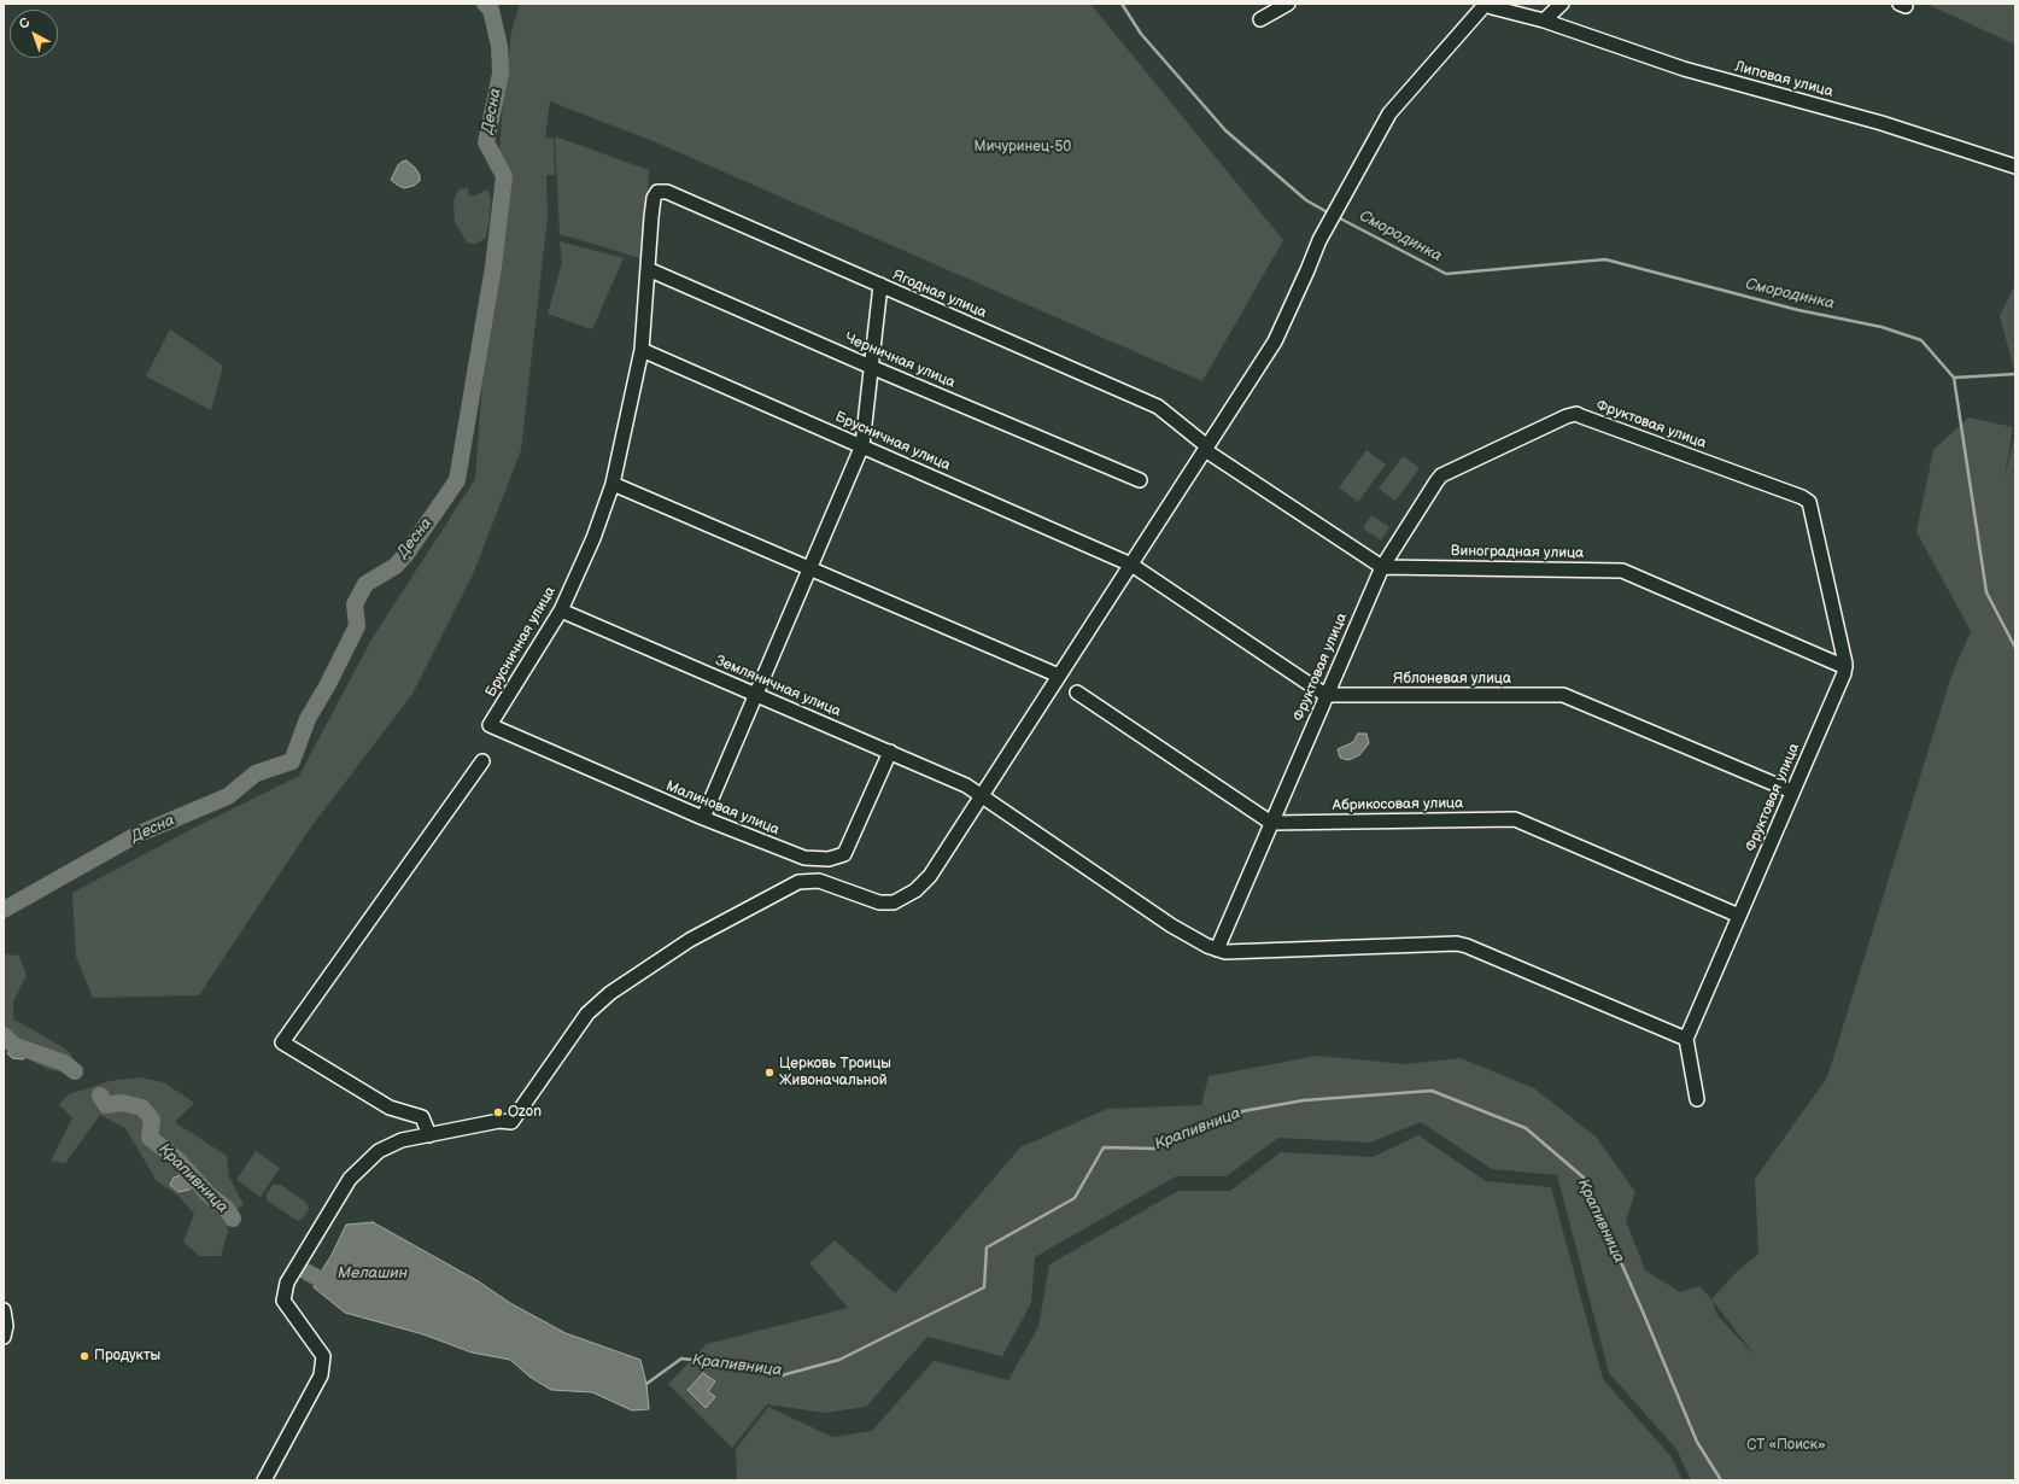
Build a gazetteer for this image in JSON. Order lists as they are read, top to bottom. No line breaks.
{"streets":{"street":["Липовая улица","Ягодная улица","Черничная улица","Фруктовая улица","Брусничная улица","Виноградная улица","Яблоневая улица","Земляничная улица","Абрикосовая улица","Малиновая улица"]},"crossings":[["Ягодная улица","Брусничная улица"],["Черничная улица","Брусничная улица"],["Фруктовая улица","Виноградная улица"],["Фруктовая улица","Яблоневая улица"],["Фруктовая улица","Абрикосовая улица"],["Брусничная улица","Земляничная улица"],["Брусничная улица","Малиновая улица"],["Земляничная улица","Малиновая улица"]],"water":["Десна","Смородинка","Крапивница","Мелашин"],"parks":["Мичуринец-50","СТ «Поиск»"],"places":["Церковь Троицы Живоначальной","Ozon","Продукты"],"north":"top left"}
